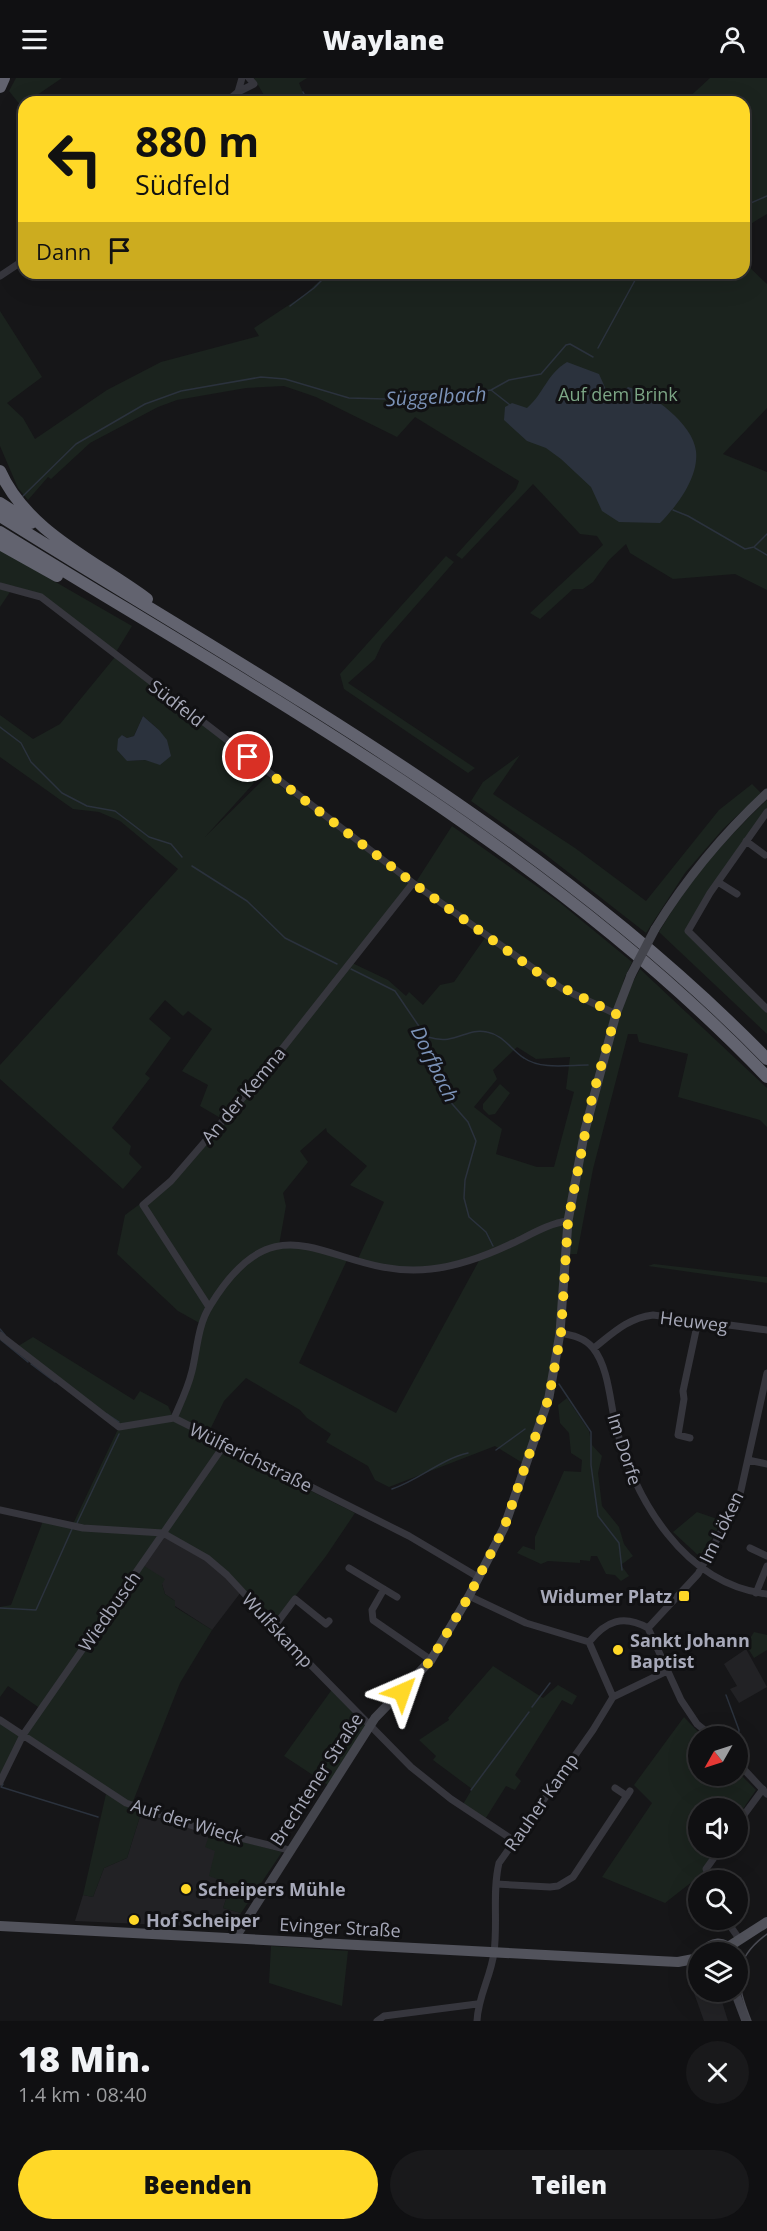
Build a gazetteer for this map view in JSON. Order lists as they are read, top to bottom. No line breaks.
{"streets":{"main road":["Evinger Straße"],"street":["Südfeld","An der Kemna","Heuweg","Im Dorfe","Wülferichstraße","Im Löken","Wiedbusch","Wulfskamp","Brechtener Straße","Rauher Kamp","Auf der Wieck"]},"crossings":[["Südfeld","An der Kemna"],["Südfeld","Brechtener Straße"],["Heuweg","Im Dorfe"],["Im Dorfe","Im Löken"],["Wülferichstraße","Wiedbusch"],["Wülferichstraße","Brechtener Straße"],["Im Löken","Rauher Kamp"],["Wiedbusch","Wulfskamp"],["Wiedbusch","Auf der Wieck"],["Wulfskamp","Brechtener Straße"],["Wulfskamp","Rauher Kamp"],["Brechtener Straße","Auf der Wieck"],["Brechtener Straße","Evinger Straße"],["Rauher Kamp","Evinger Straße"]],"water":["Süggelbach","Dorfbach"],"parks":["Auf dem Brink"],"places":{"transit":["Widumer Platz"],"other":["Sankt Johann Baptist","Scheipers Mühle","Hof Scheiper"]},"north":"bottom left","page":{"header":"Waylane","turn":["880 m","Südfeld"],"then":"Dann","heading":["18 Min.","1.4 km · 08:40"],"buttons":["Beenden","Teilen"]}}
